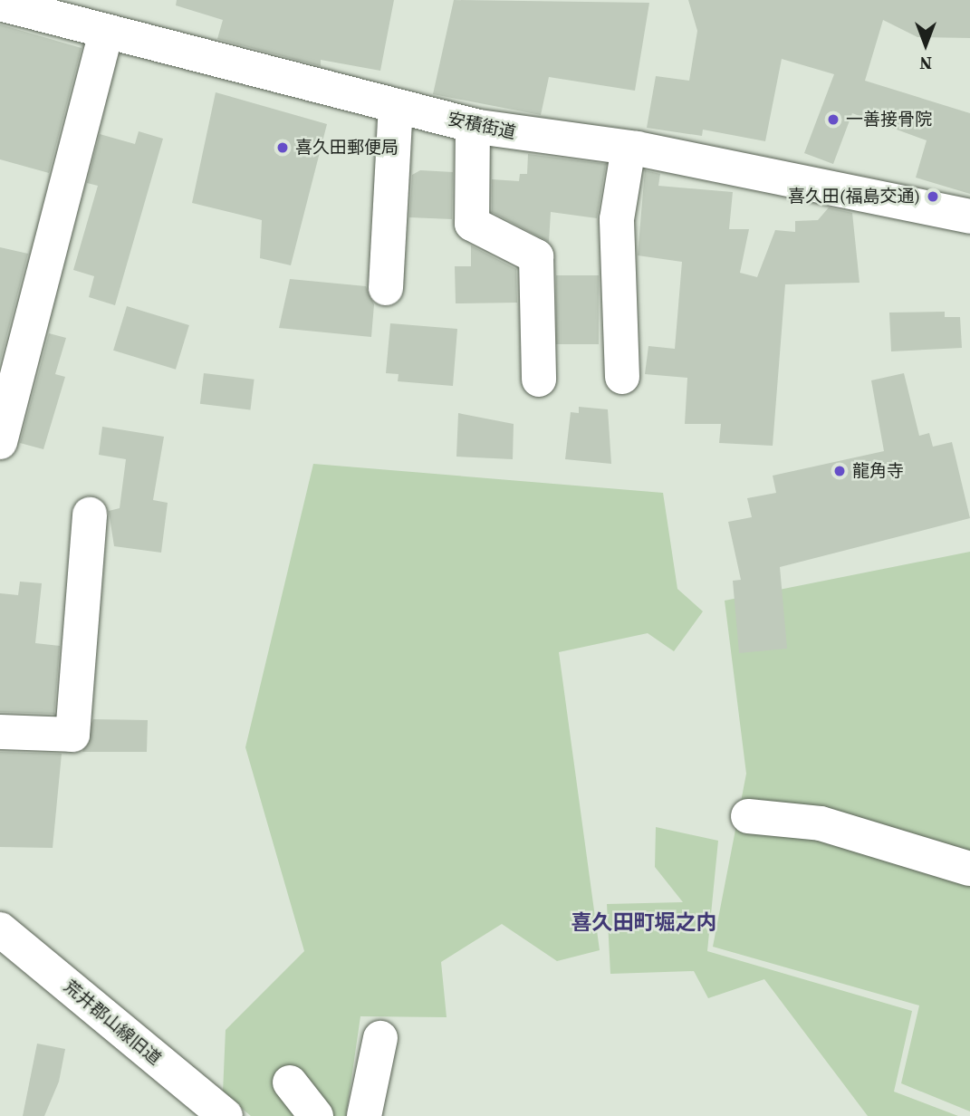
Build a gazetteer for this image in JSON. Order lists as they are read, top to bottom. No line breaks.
{"streets":{"street":["安積街道","荒井郡山線旧道"]},"districts":["喜久田町堀之内"],"places":["一善接骨院","喜久田郵便局","喜久田(福島交通)","龍角寺"],"north":"bottom"}
